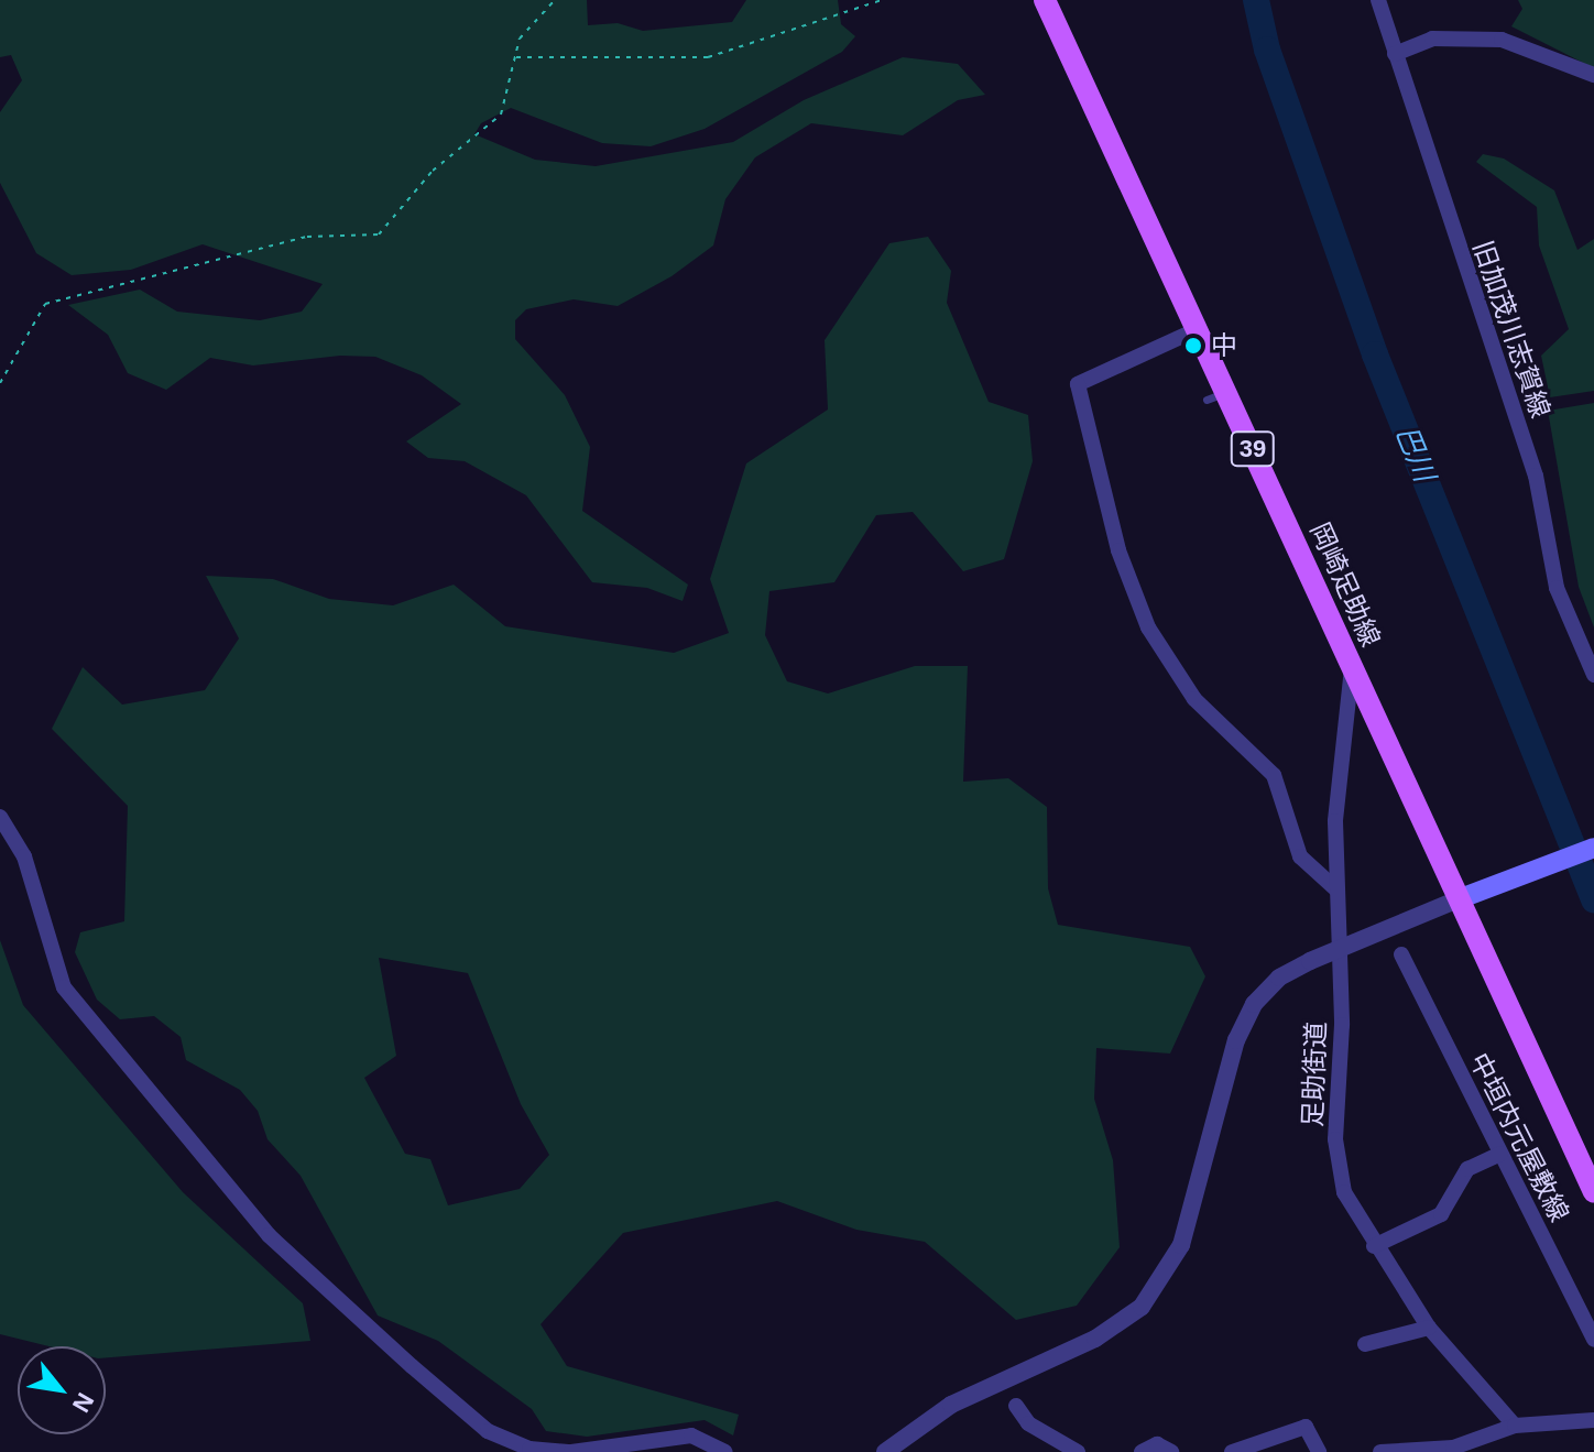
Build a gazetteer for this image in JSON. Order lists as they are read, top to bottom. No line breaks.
{"streets":{"main road":["39","岡崎足助線"],"street":["旧加茂川志賀線","足助街道","中垣内元屋敷線"]},"crossings":[["岡崎足助線","足助街道"]],"water":["巴川"],"places":["中"],"north":"bottom right"}
